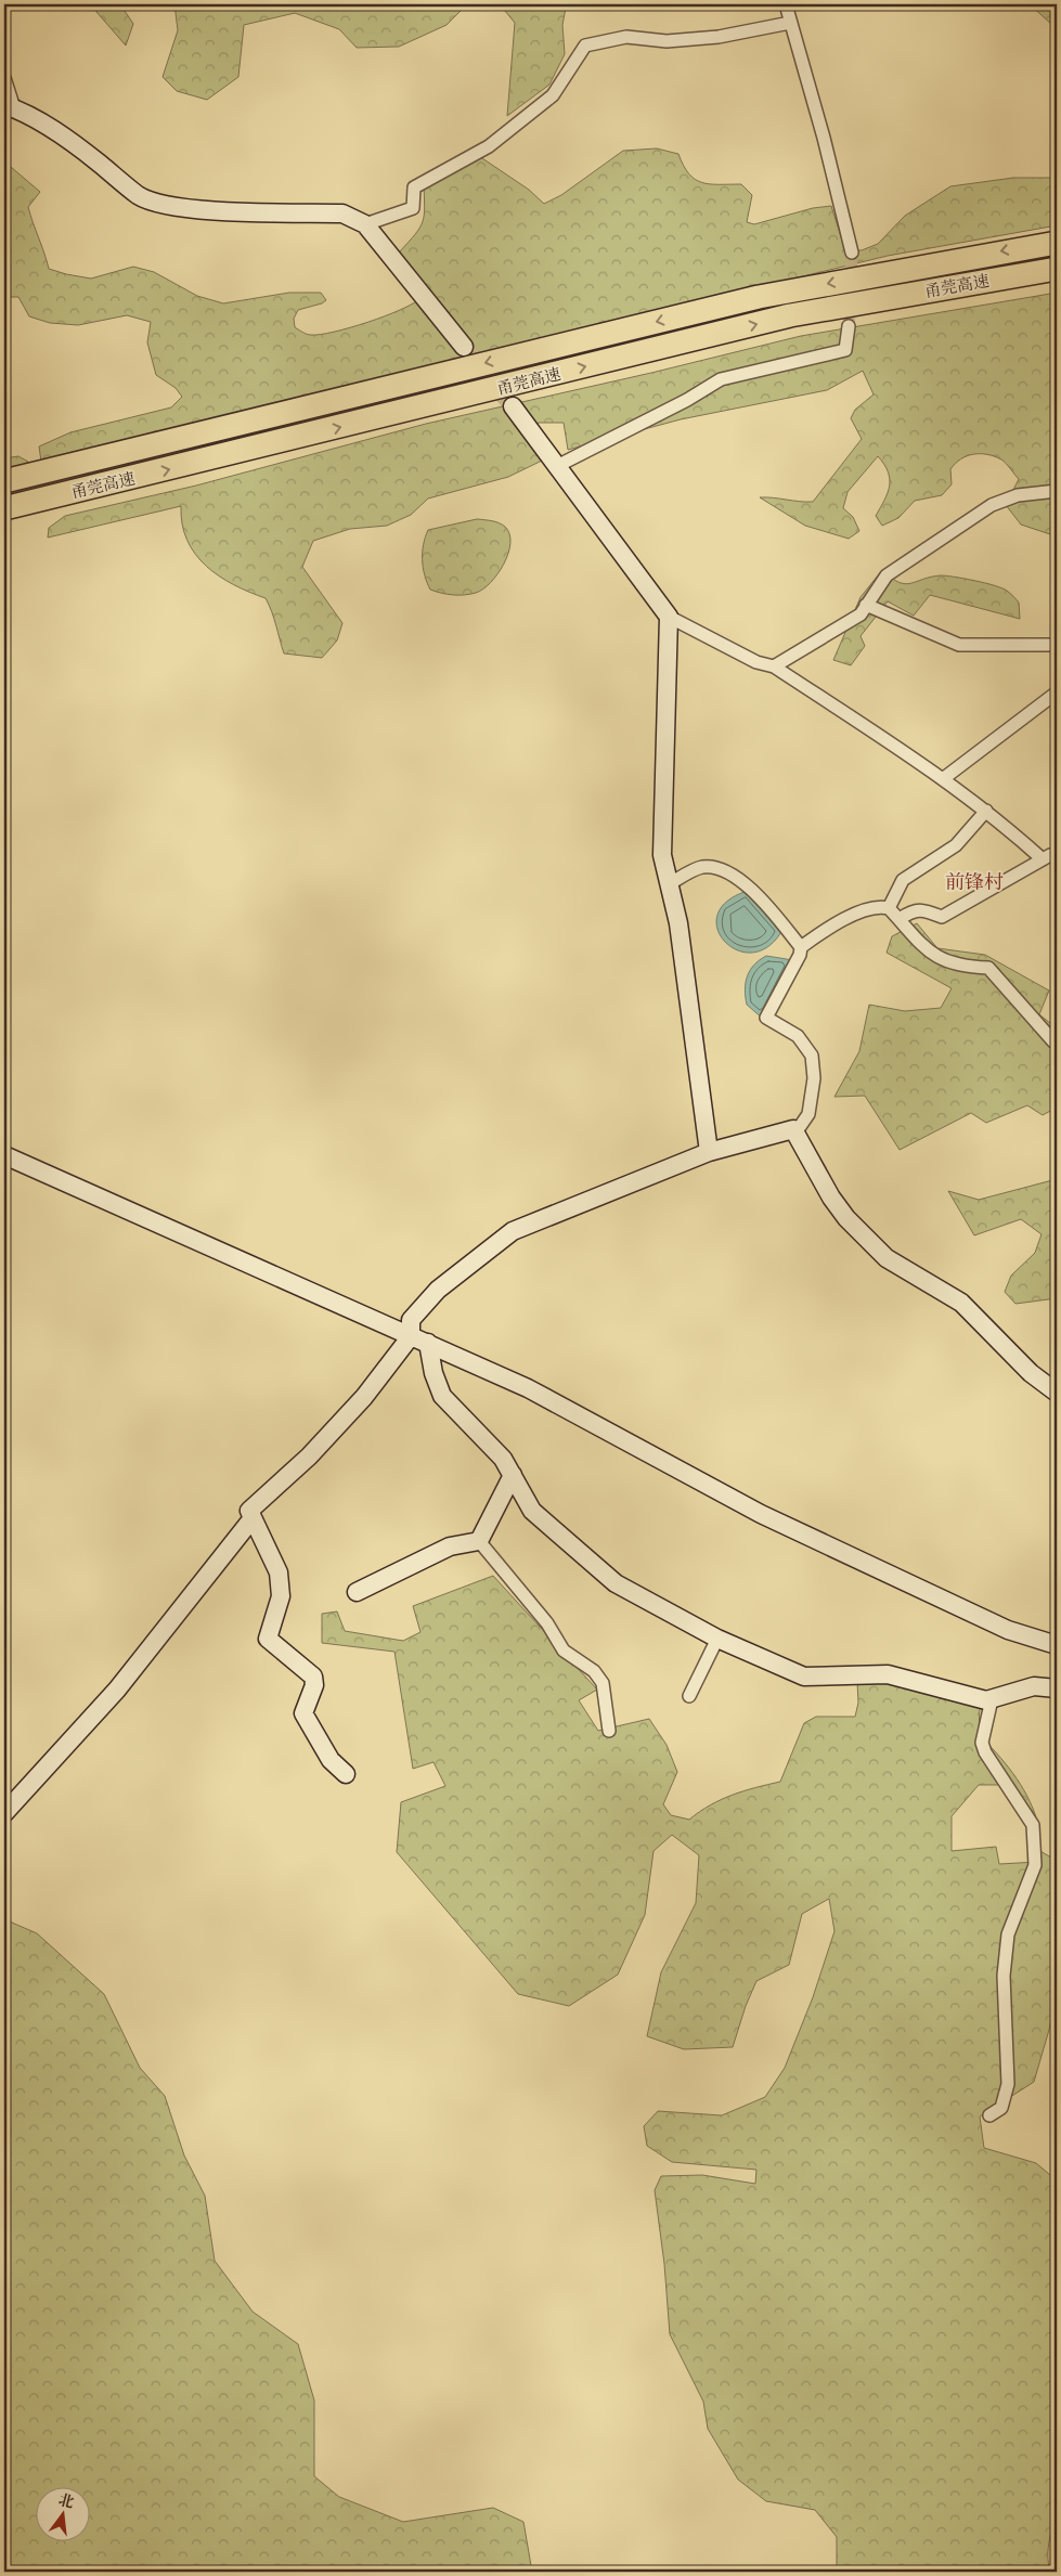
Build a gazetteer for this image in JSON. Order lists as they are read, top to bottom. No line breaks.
{"streets":{"highway":["甬莞高速"]},"districts":["前锋村"],"north":"top"}
